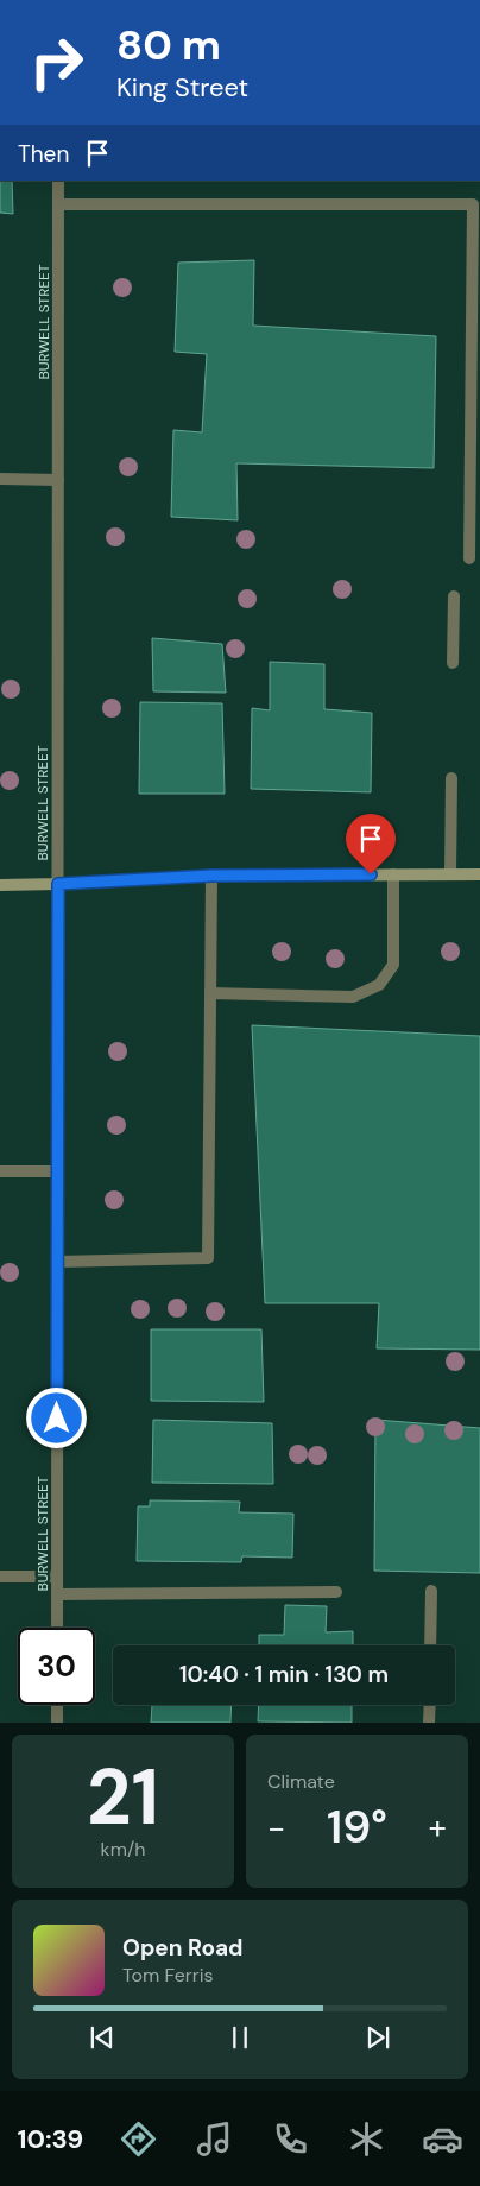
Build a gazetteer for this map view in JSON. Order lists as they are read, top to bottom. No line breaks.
{"streets":{"street":["BURWELL STREET"]},"page":{"turn":["80 m","King Street"],"then":"Then","limit":"30","trip":"10:40 · 1 min · 130 m","tile":[["21","km/h"],"Climate"],"heat":["−","19°","+"],"song":["Open Road","Tom Ferris"],"tabs":"10:39"}}
